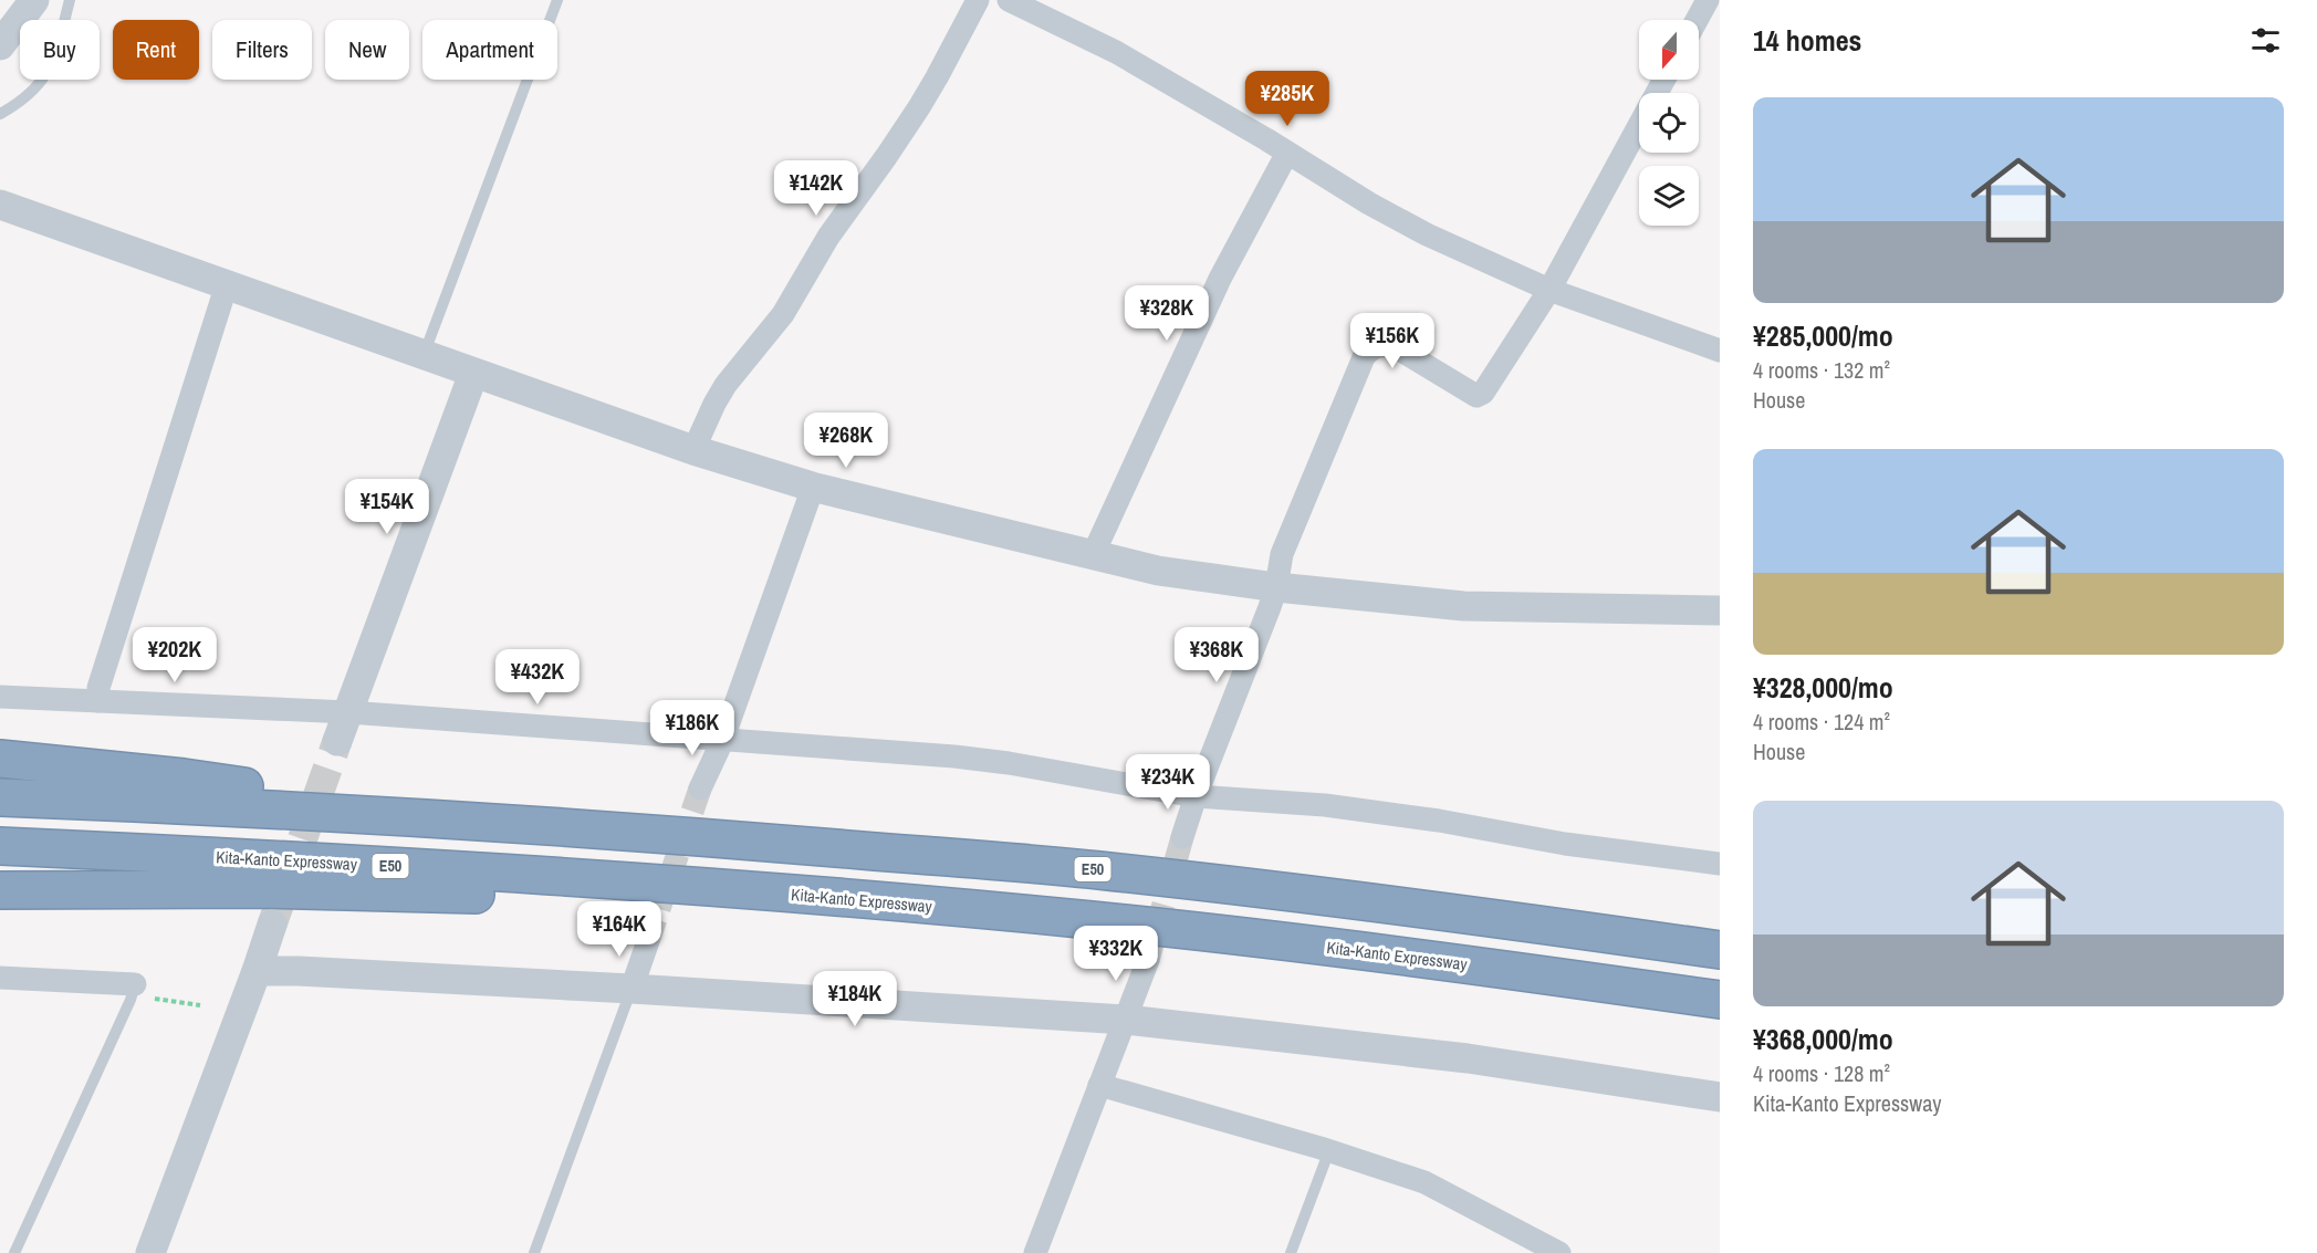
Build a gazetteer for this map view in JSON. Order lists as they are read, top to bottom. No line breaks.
{"streets":{"highway":["Kita-Kanto Expressway","E50"]},"north":"bottom","page":{"heading":"14 homes","chip":["Buy","Rent","Filters","New","Apartment"],"price":["¥285K","¥142K","¥328K","¥156K","¥268K","¥154K","¥202K","¥368K","¥432K","¥186K","¥234K","¥164K","¥332K","¥184K"],"list":[{"name":"¥285,000/mo","note":"4 rooms · 132 m² · House"},{"name":"¥328,000/mo","note":"4 rooms · 124 m² · House"},{"name":"¥368,000/mo","note":"4 rooms · 128 m² · Kita-Kanto Expressway"}]}}
